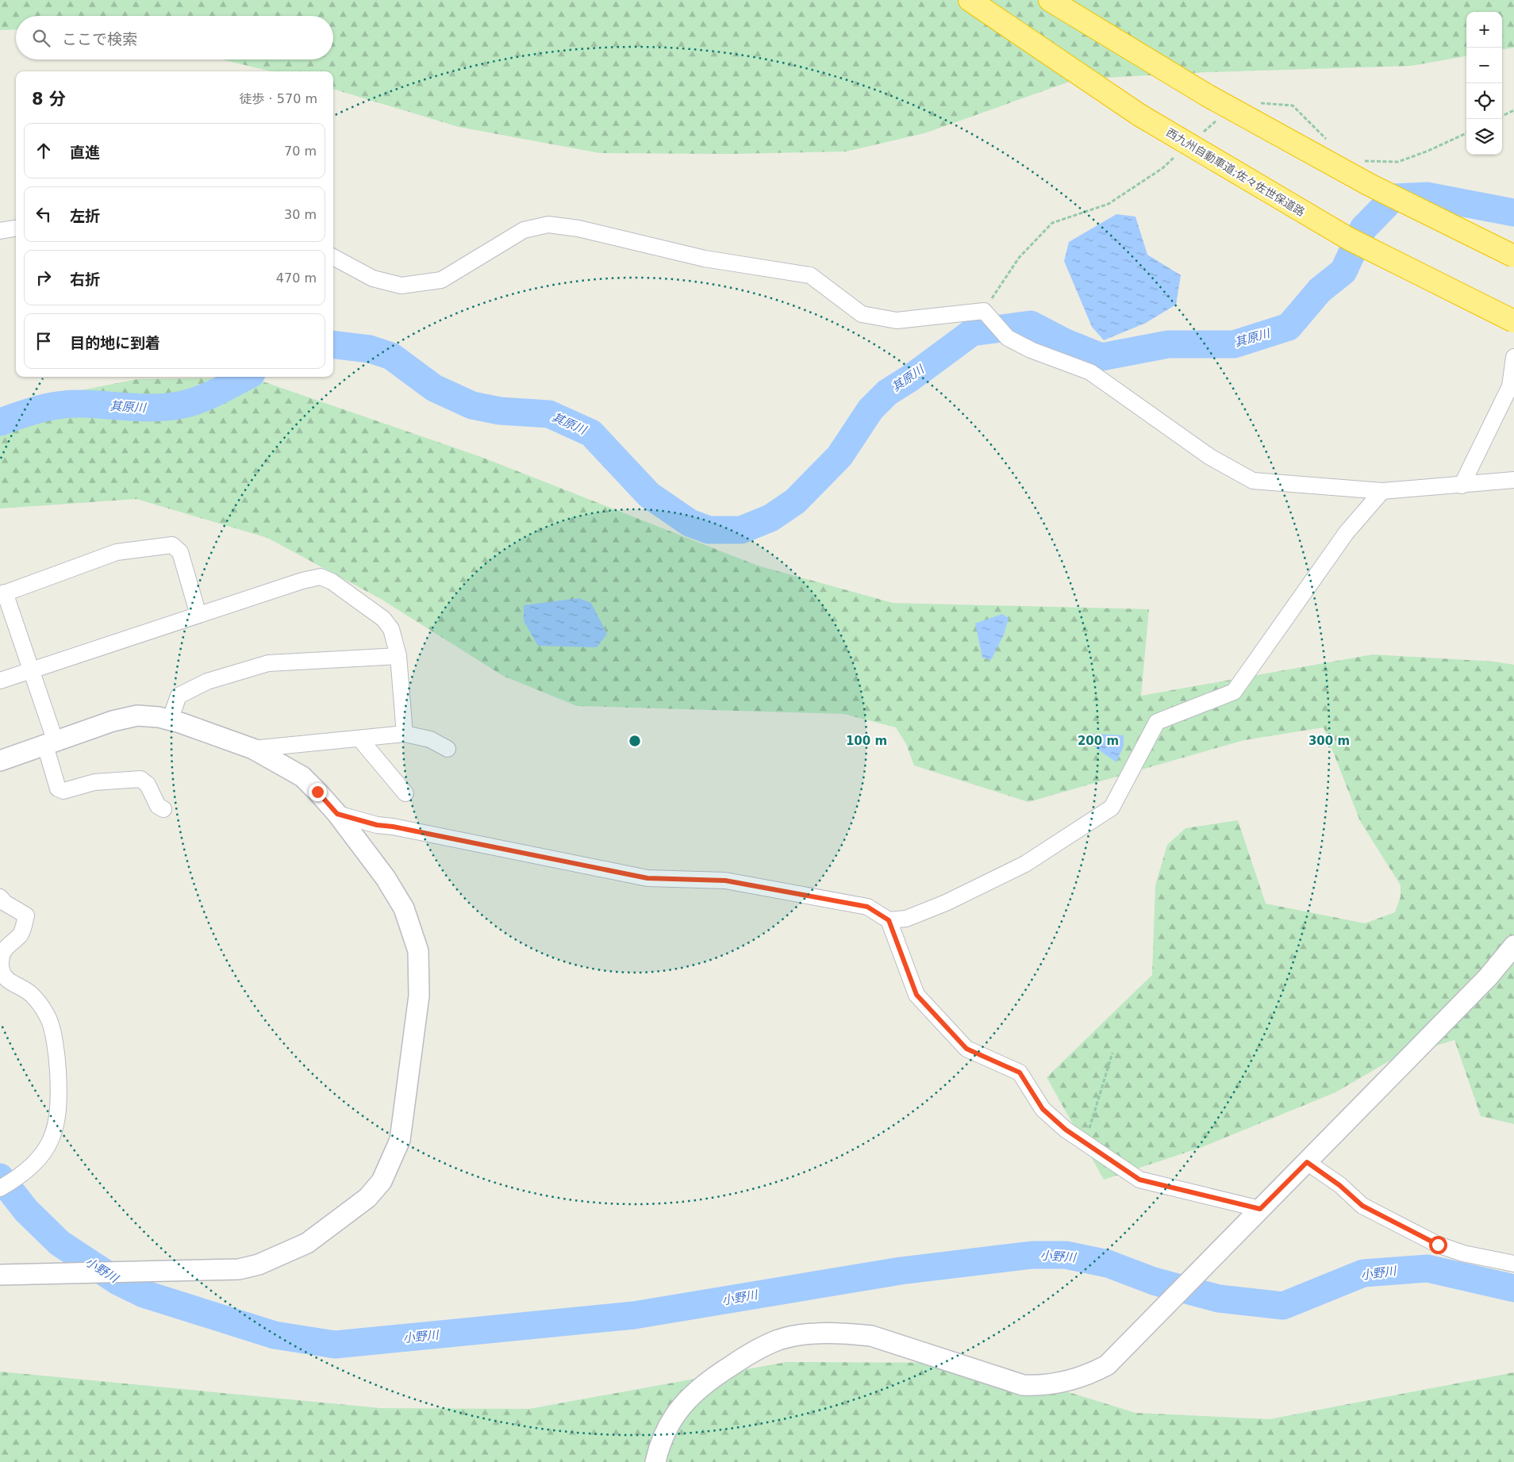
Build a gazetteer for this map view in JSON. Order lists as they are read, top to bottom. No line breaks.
{"streets":{"highway":["西九州自動車道;佐々佐世保道路"]},"water":["其原川","小野川"],"page":{"map_buttons":["+","−"],"search":"ここで検索","heading":["8 分","徒歩 · 570 m"],"list":[["直進","70 m"],["左折","30 m"],["右折","470 m"],"目的地に到着"]},"rings":["100 m","200 m","300 m"]}
